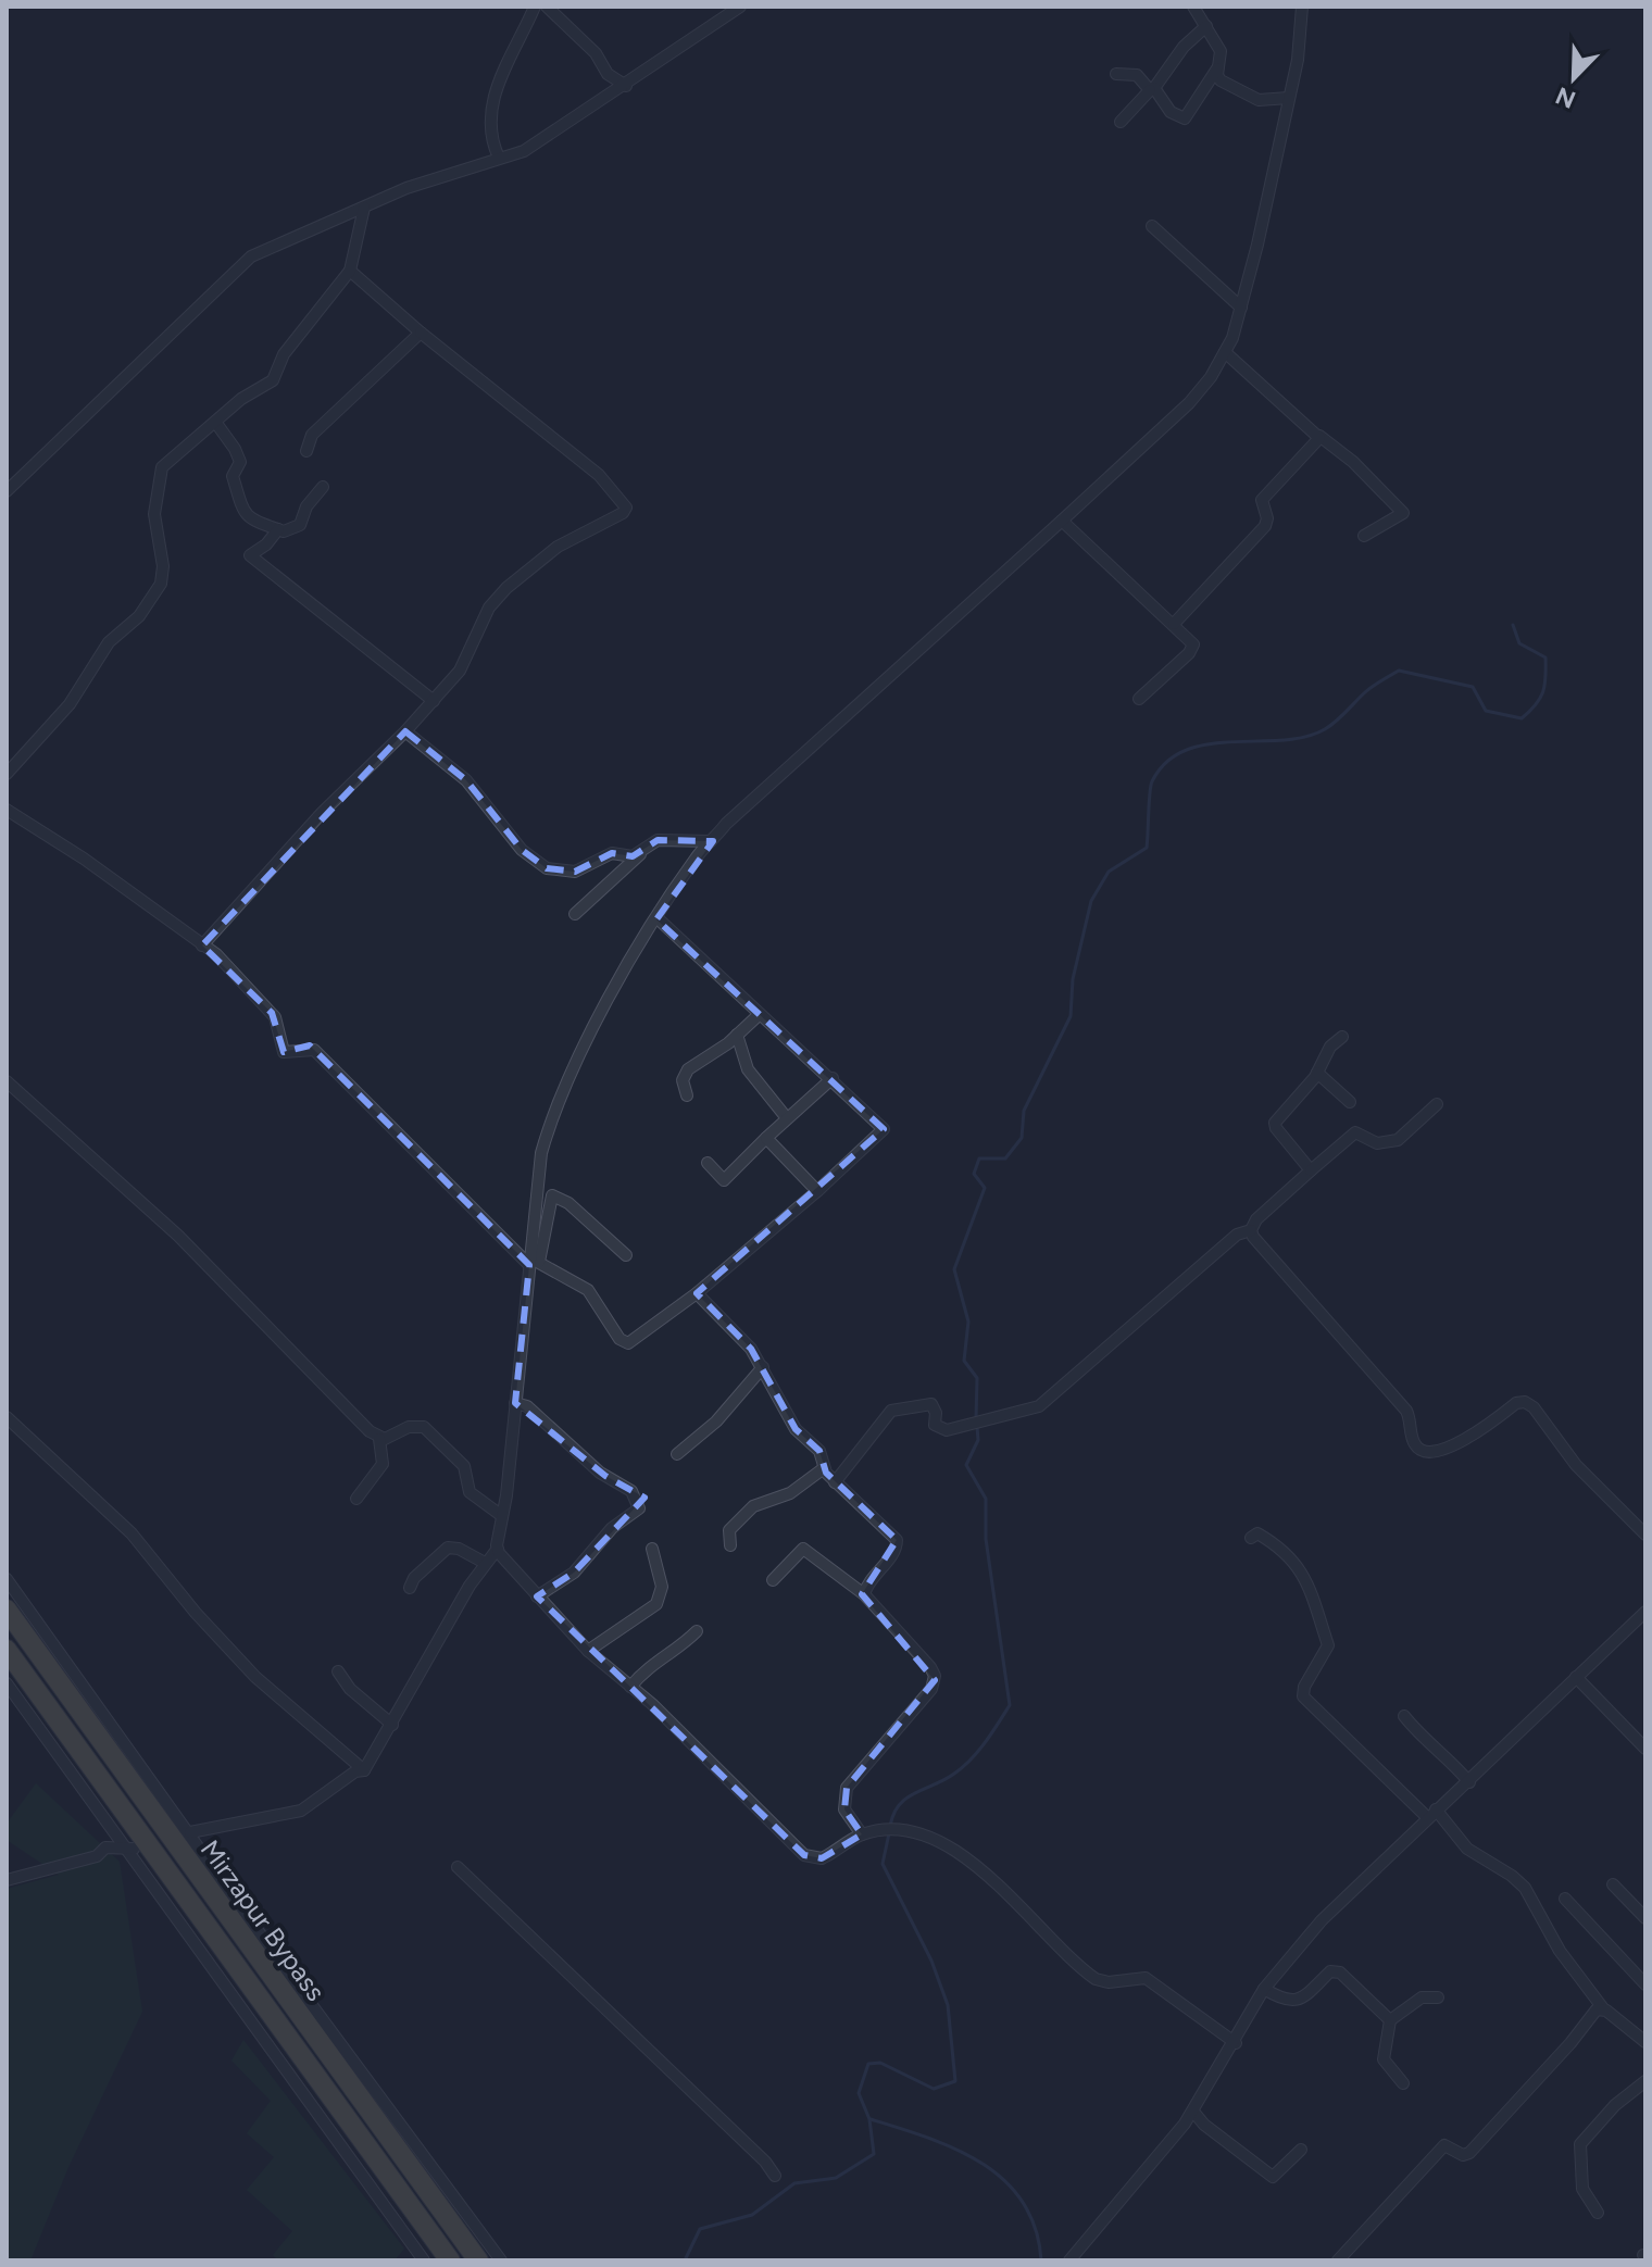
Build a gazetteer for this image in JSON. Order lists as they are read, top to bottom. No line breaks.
{"streets":{"highway":["Mirzapur Bypass"]},"north":"bottom left"}
